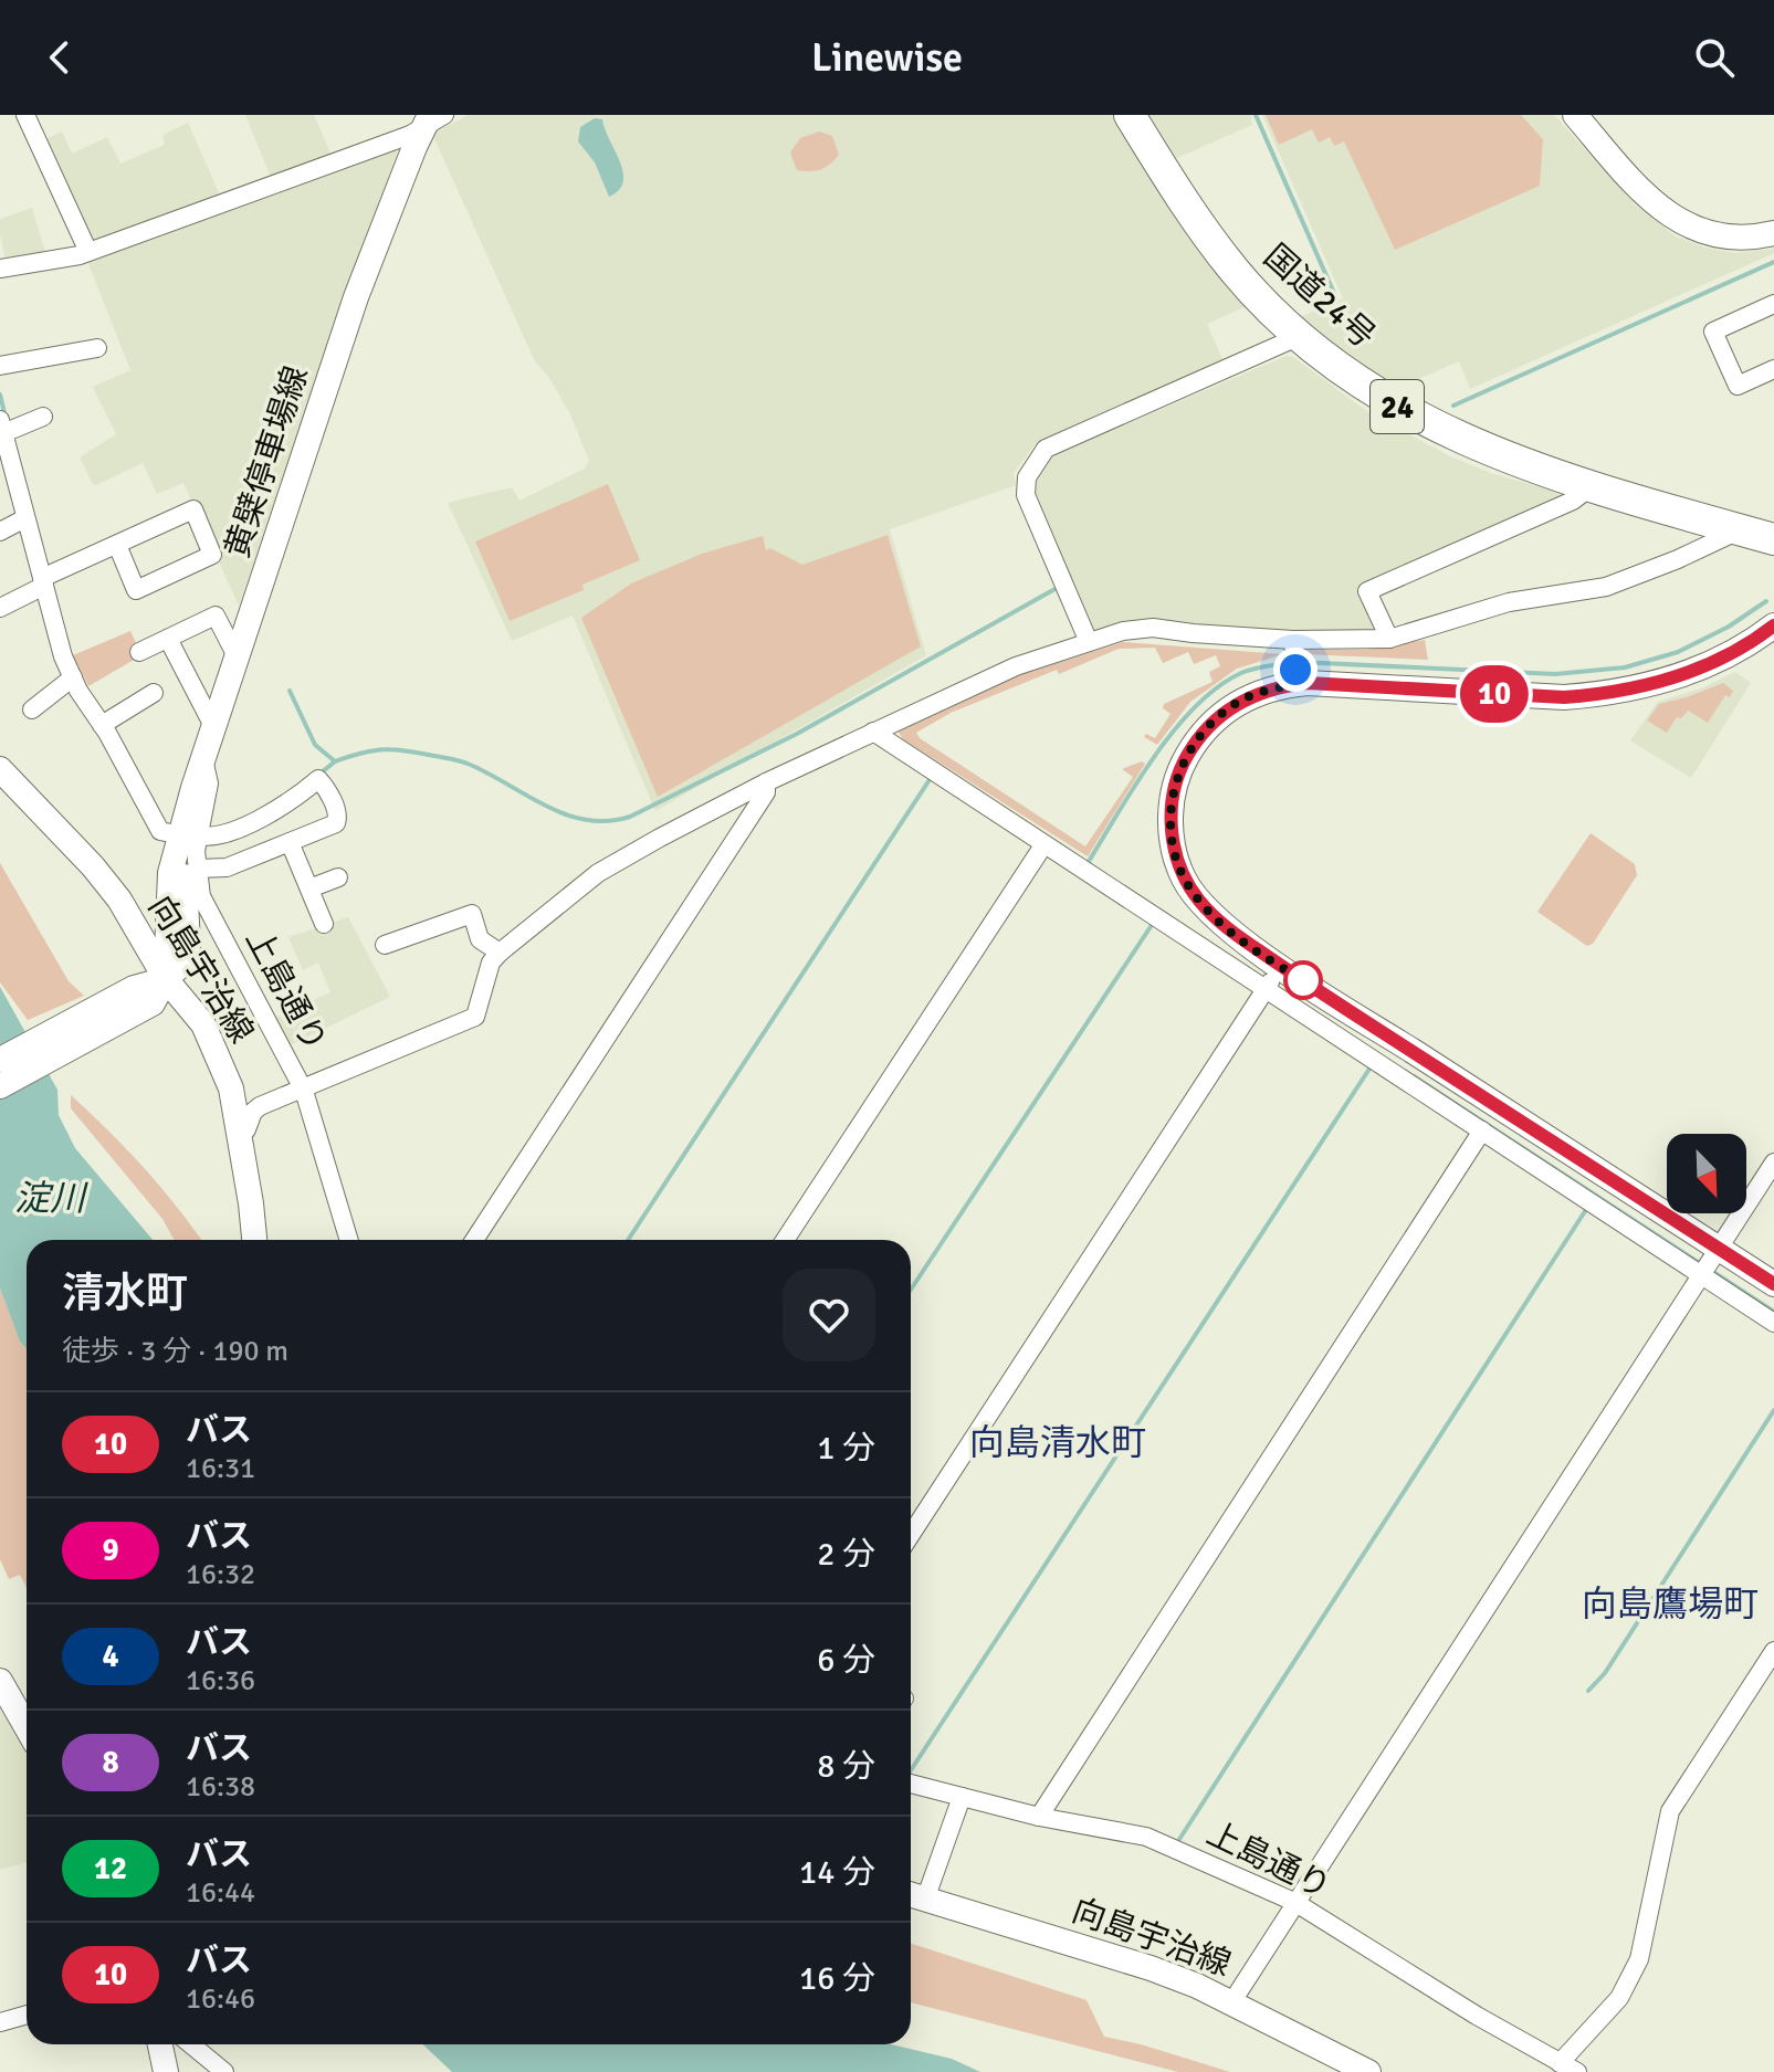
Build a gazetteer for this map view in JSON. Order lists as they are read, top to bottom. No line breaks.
{"streets":{"highway":["国道24号","24"],"main road":["黄檗停車場線","向島宇治線"],"street":["上島通り"]},"crossings":[["黄檗停車場線","向島宇治線"],["黄檗停車場線","上島通り"]],"districts":["向島清水町","向島鷹場町"],"water":["淀川"],"lines":["bus line 10"],"north":"bottom right","page":{"header":"Linewise","on_map":"10","heading":["清水町","徒歩 · 3 分 · 190 m"],"list":[{"mark":"10","name":"バス","note":"16:31","value":"1 分"},{"mark":"9","name":"バス","note":"16:32","value":"2 分"},{"mark":"4","name":"バス","note":"16:36","value":"6 分"},{"mark":"8","name":"バス","note":"16:38","value":"8 分"},{"mark":"12","name":"バス","note":"16:44","value":"14 分"},{"mark":"10","name":"バス","note":"16:46","value":"16 分"}]}}
